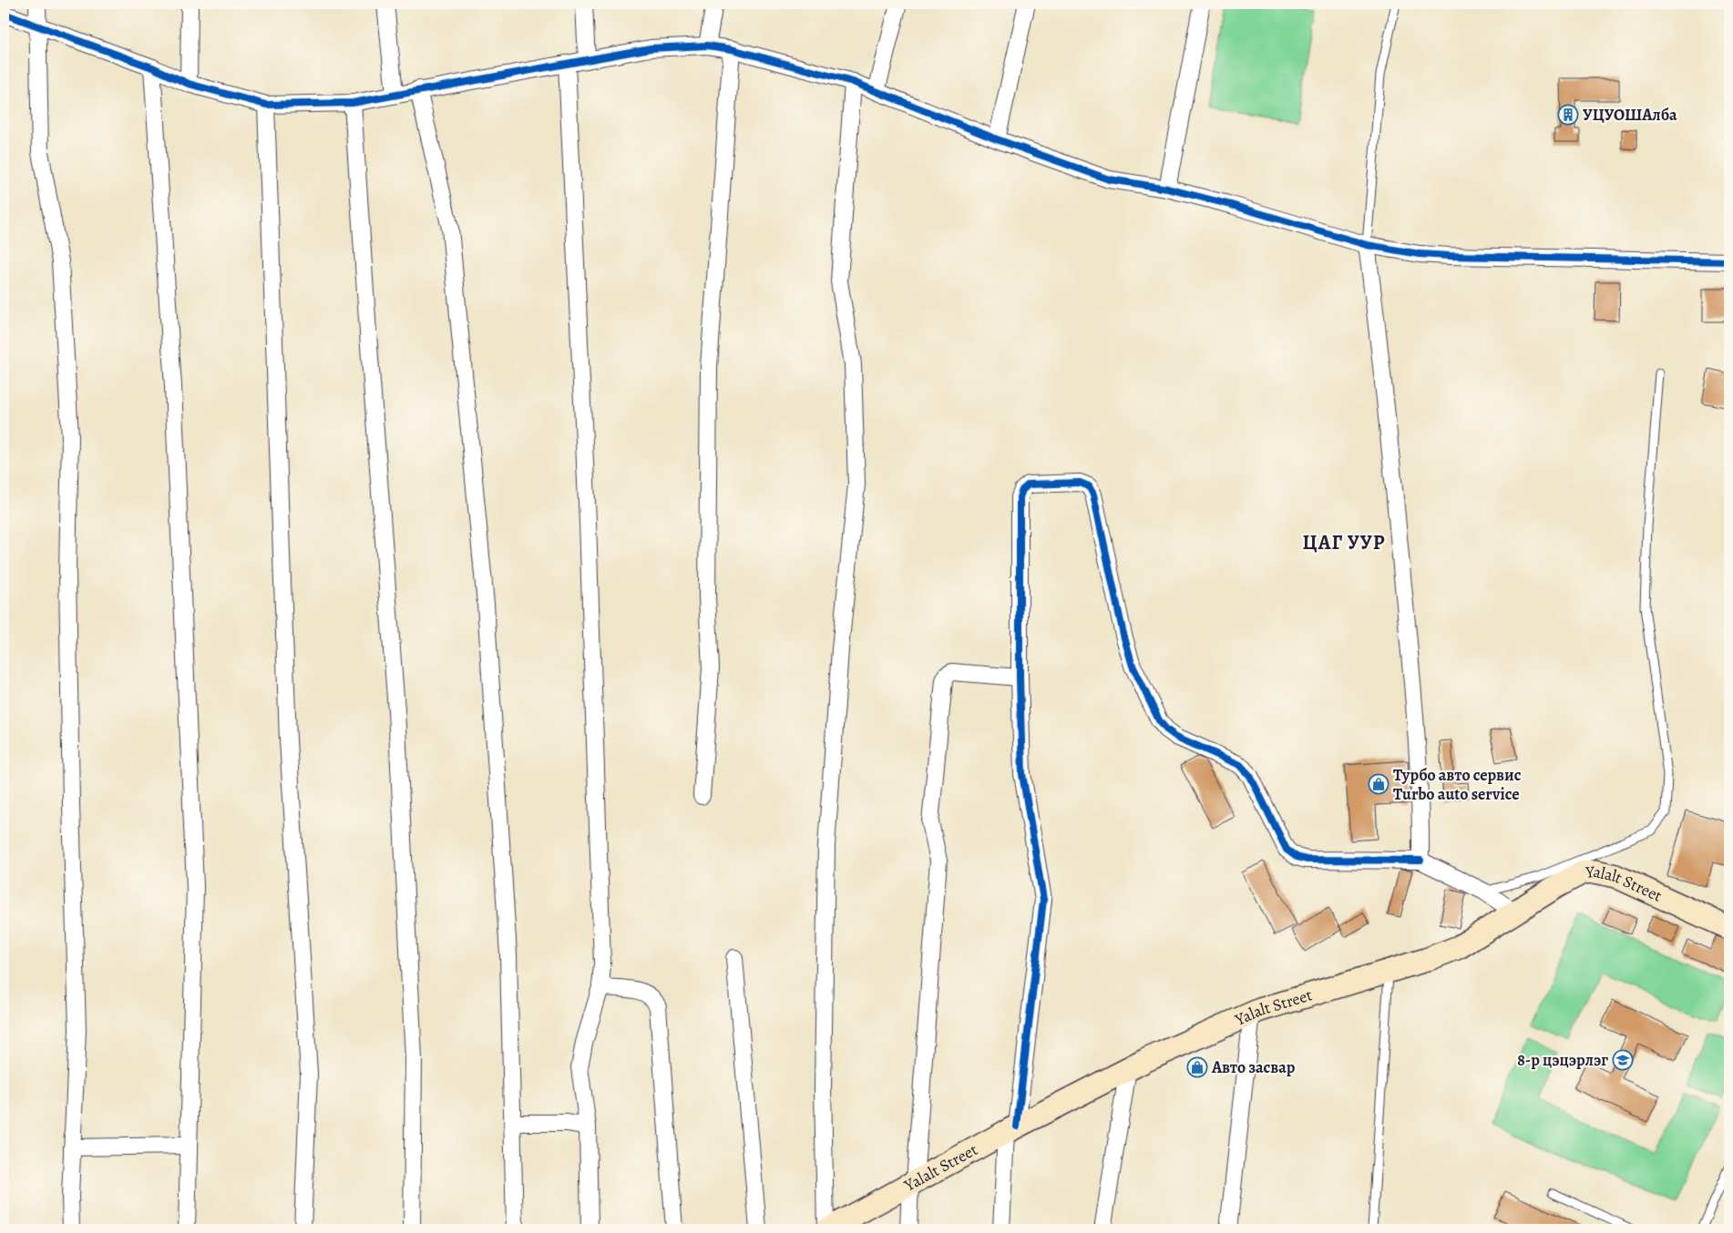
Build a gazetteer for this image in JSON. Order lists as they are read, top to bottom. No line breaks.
{"streets":{"street":["Yalalt Street"]},"districts":["ЦАГ УУР"],"places":{"building":["УЦУОШАлба"],"shop":["Турбо авто сервис Turbo auto service","Авто засвар"],"school or university":["8-р цэцэрлэг"]}}
